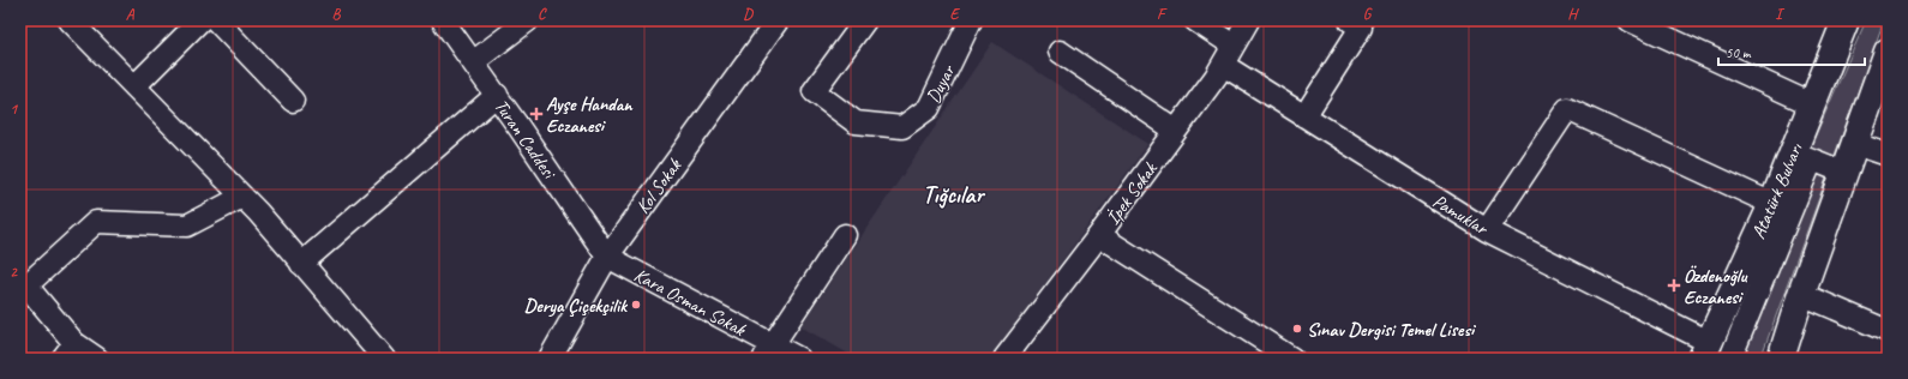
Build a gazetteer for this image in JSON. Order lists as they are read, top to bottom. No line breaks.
{"streets":{"main road":["Atatürk Bulvarı"],"street":["Duyar","Turan Caddesi","Kol Sokak","İpek Sokak","Pamuklar","Kara Osman Sokak"]},"crossings":[["Turan Caddesi","Kol Sokak"],["Turan Caddesi","Kara Osman Sokak"],["Kol Sokak","Kara Osman Sokak"],["Atatürk Bulvarı","Pamuklar"],["İpek Sokak","Pamuklar"]],"districts":["Tığcılar"],"places":{"health":["Ayşe Handan Eczanesi","Özdenoğlu Eczanesi"],"other":["Derya Çiçekçilik","Sınav Dergisi Temel Lisesi"]},"scale_bar":"50 m","grid":{"columns":["A","B","C","D","E","F","G","H","I"],"rows":["1","2"]}}
